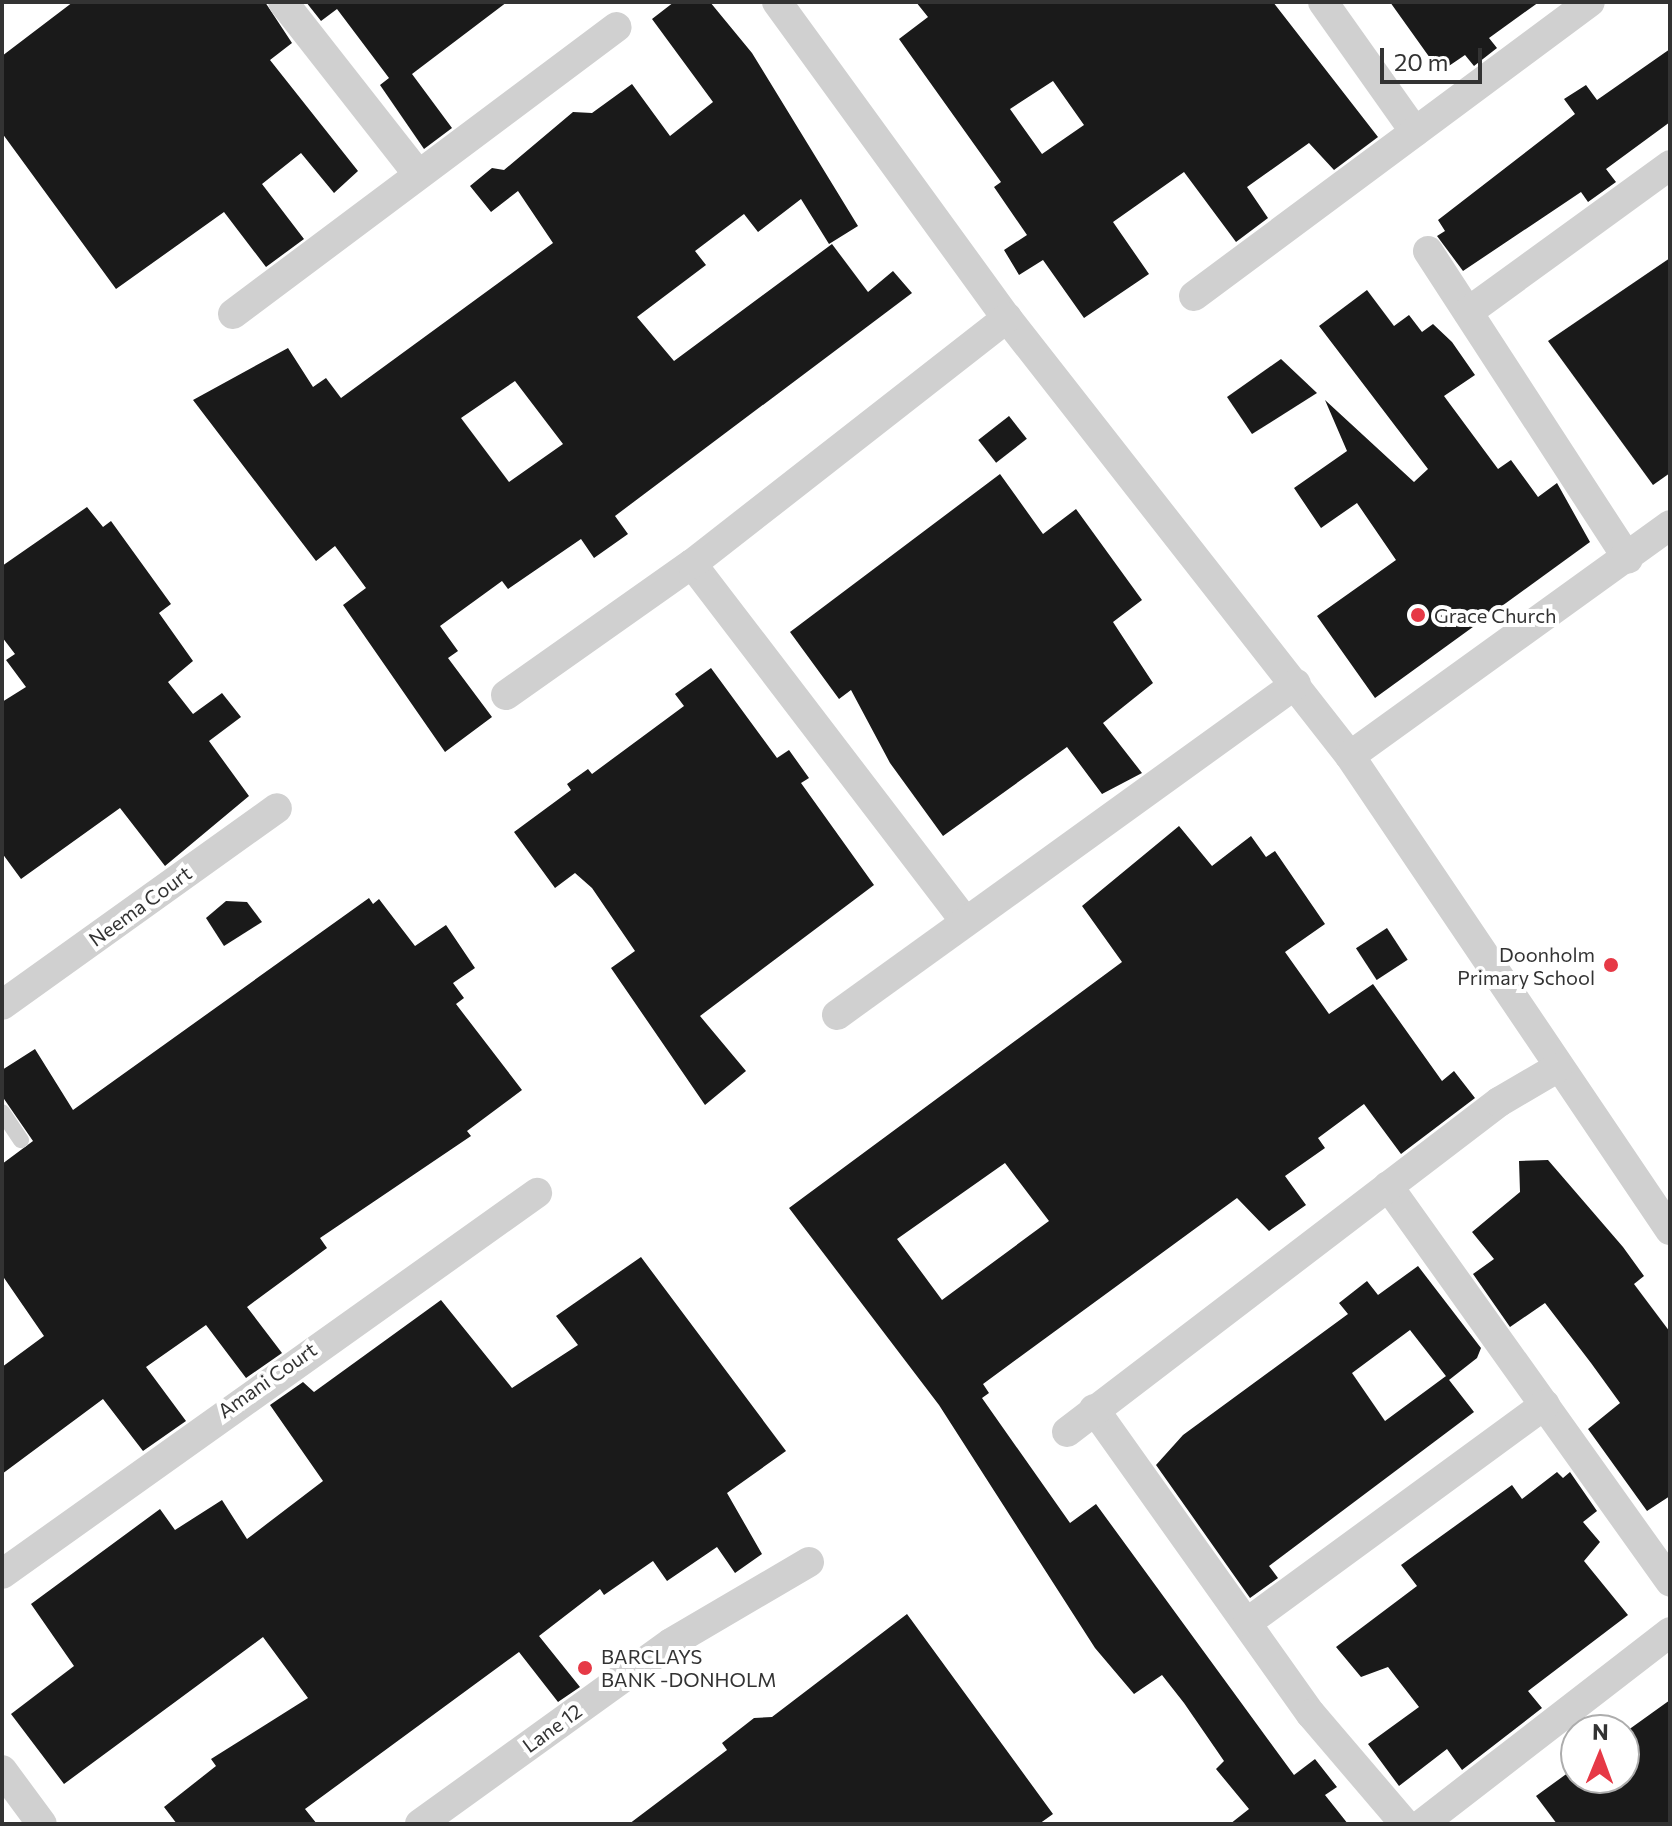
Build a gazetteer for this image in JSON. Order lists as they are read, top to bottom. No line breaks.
{"streets":{"street":["Neema Court","Amani Court","Lane 12"]},"places":["Grace Church","Doonholm Primary School","BARCLAYS BANK -DONHOLM"],"scale_bar":"20 m","north":"top"}
